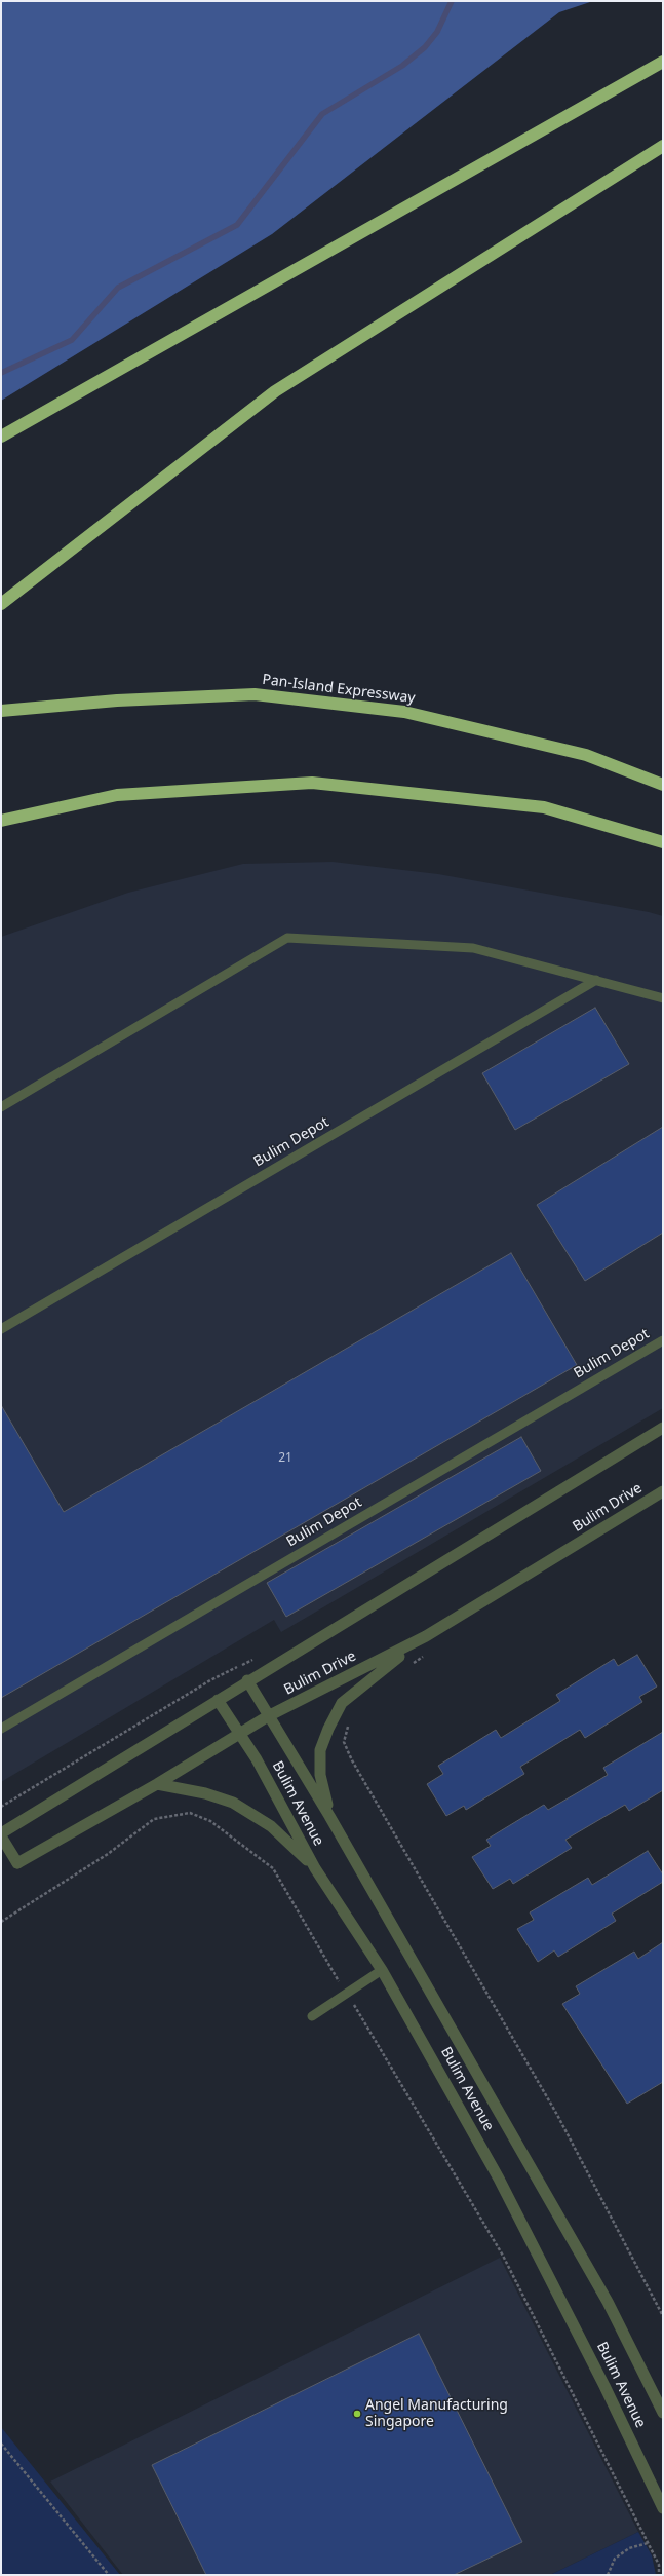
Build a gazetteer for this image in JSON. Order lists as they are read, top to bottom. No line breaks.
{"streets":{"highway":["Pan-Island Expressway"],"street":["Bulim Drive","Bulim Avenue"],"lane":["Bulim Depot"]},"crossings":[["Bulim Drive","Bulim Avenue"]],"places":["Angel Manufacturing Singapore"],"house_numbers":["21"]}
